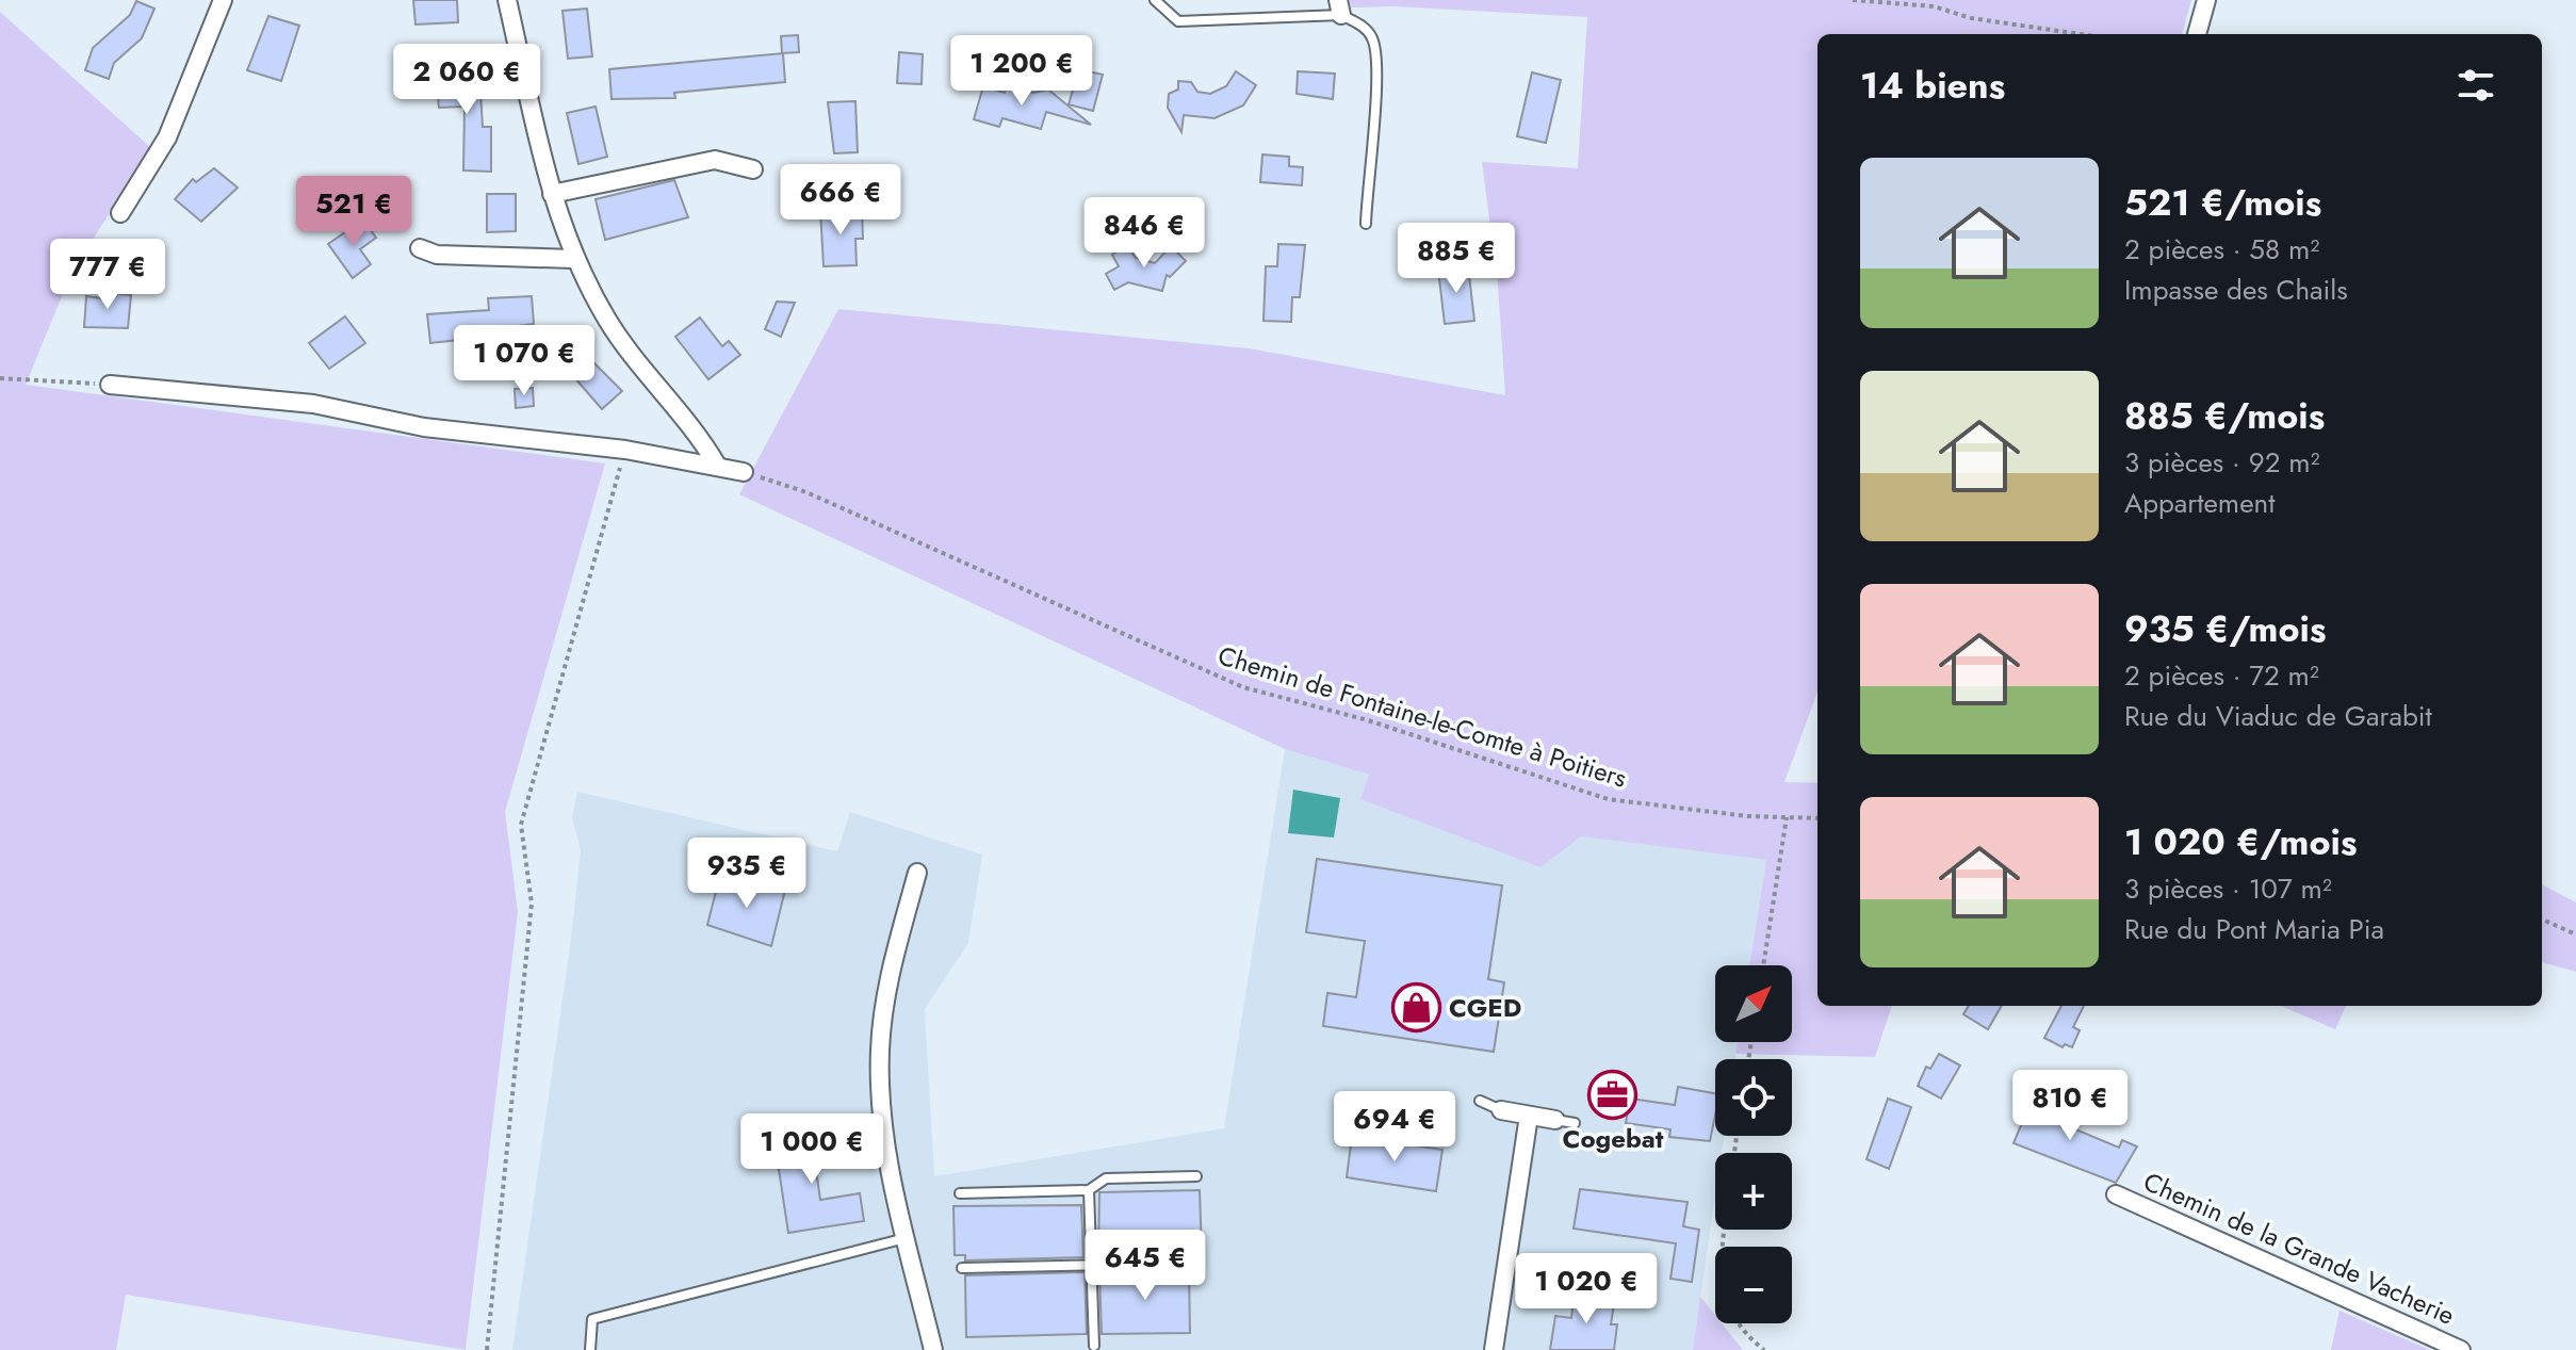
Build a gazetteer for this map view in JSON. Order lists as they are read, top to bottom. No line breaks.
{"streets":{"street":["Chemin de la Grande Vacherie"],"path":["Chemin de Fontaine-le-Comte à Poitiers"]},"places":{"shop":["CGED"],"office":["Cogebat"]},"north":"top right","page":{"heading":"14 biens","price":["1 200 €","2 060 €","666 €","521 €","846 €","885 €","777 €","1 070 €","935 €","810 €","694 €","1 000 €","645 €","1 020 €"],"list":[{"name":"521 €/mois","note":"2 pièces · 58 m² · Impasse des Chails"},{"name":"885 €/mois","note":"3 pièces · 92 m² · Appartement"},{"name":"935 €/mois","note":"2 pièces · 72 m² · Rue du Viaduc de Garabit"},{"name":"1 020 €/mois","note":"3 pièces · 107 m² · Rue du Pont Maria Pia"}],"map_buttons":["+","−"]}}
